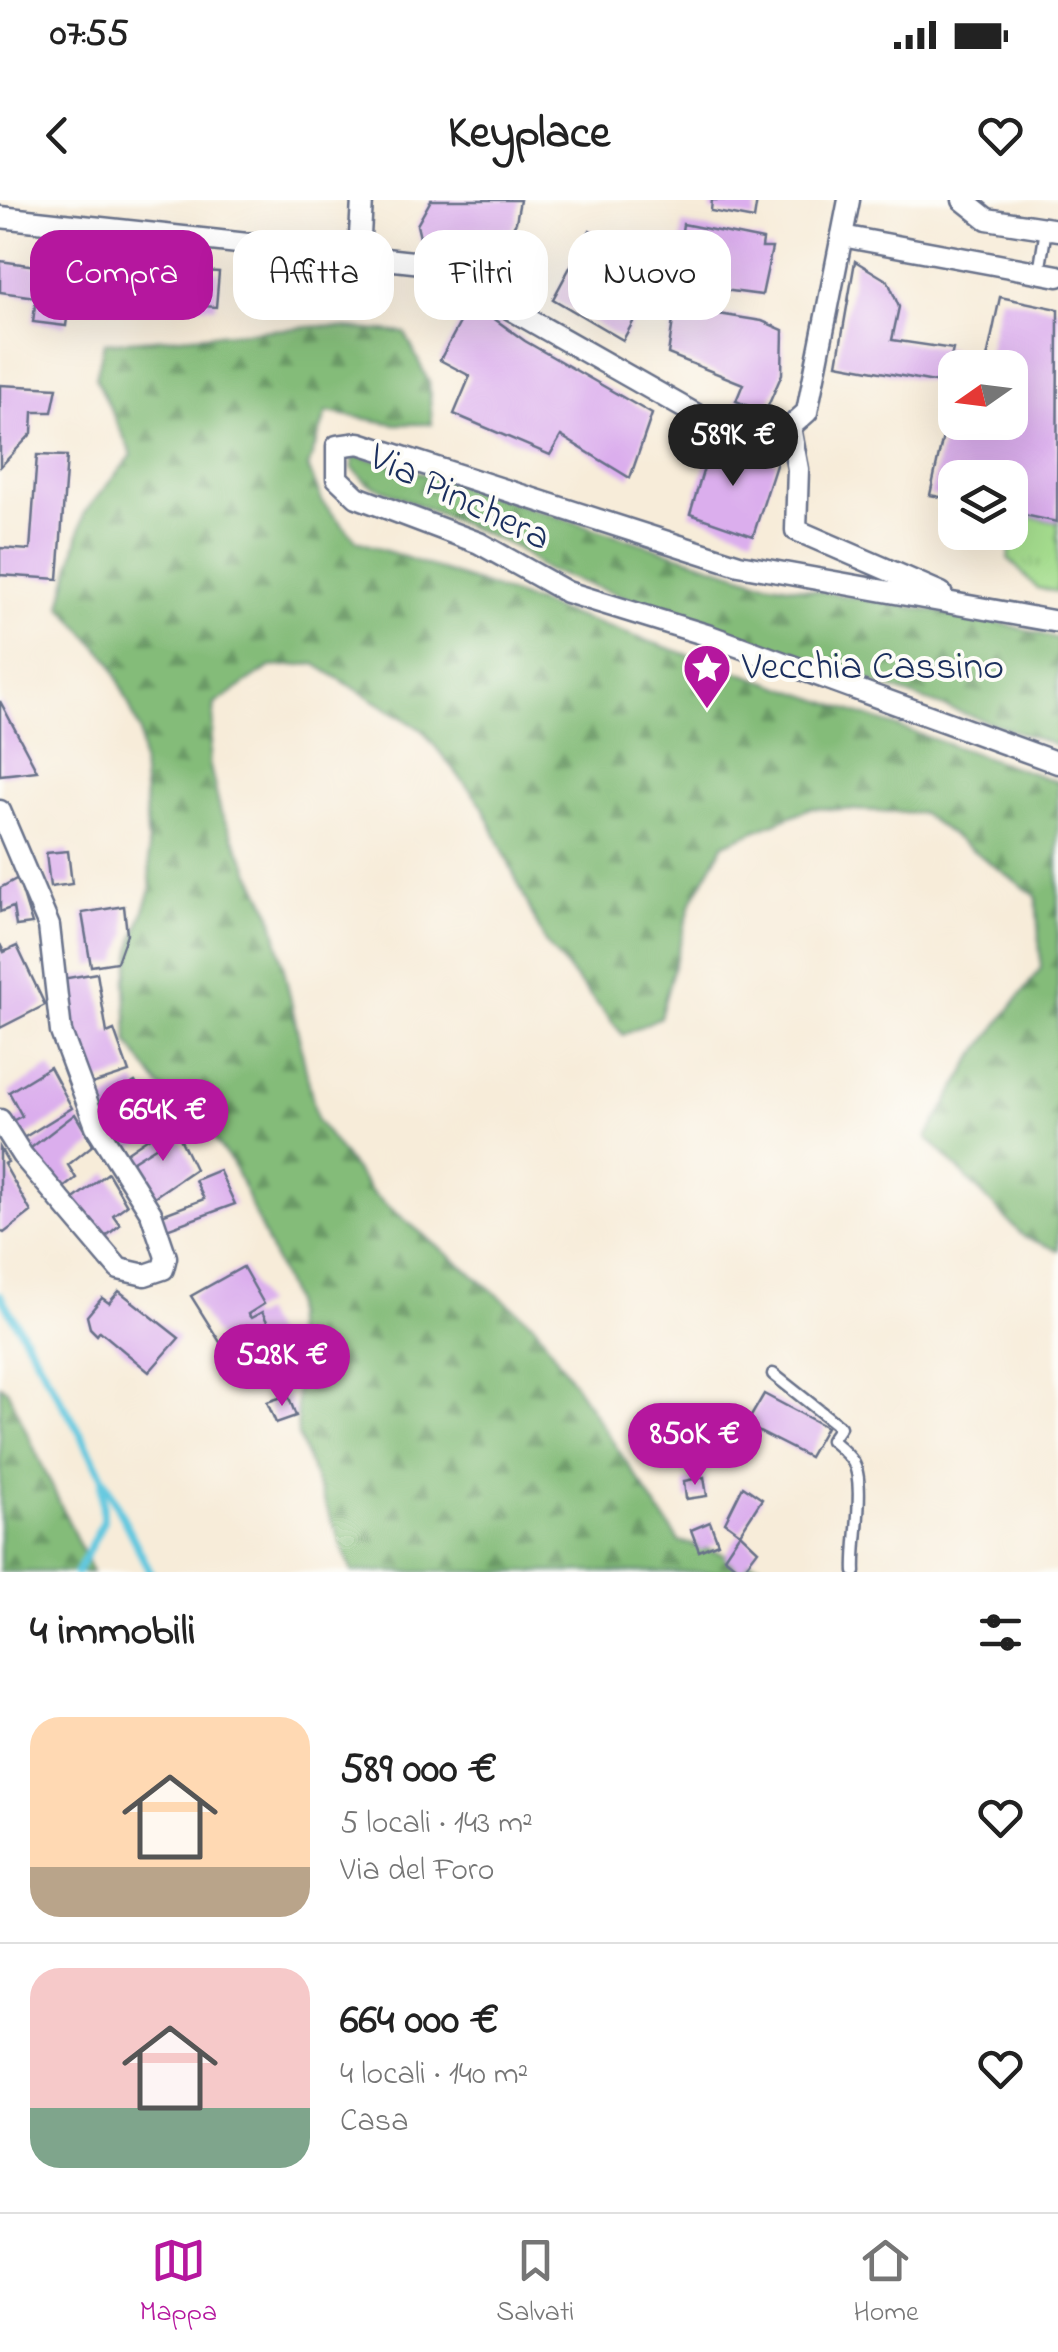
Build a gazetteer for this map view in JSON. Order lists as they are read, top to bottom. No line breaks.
{"streets":{"street":["Via Pinchera"]},"places":{"place":["Vecchia Cassino"]},"north":"left","page":{"status":"07:55","header":"Keyplace","chip":["Compra","Affitta","Filtri","Nuovo"],"price":["589K €","664K €","528K €","850K €"],"heading":"4 immobili","list":[{"name":"589 000 €","note":"5 locali · 143 m² · Via del Foro"},{"name":"664 000 €","note":"4 locali · 140 m² · Casa"}],"tabs":["Mappa","Salvati","Home"]}}
